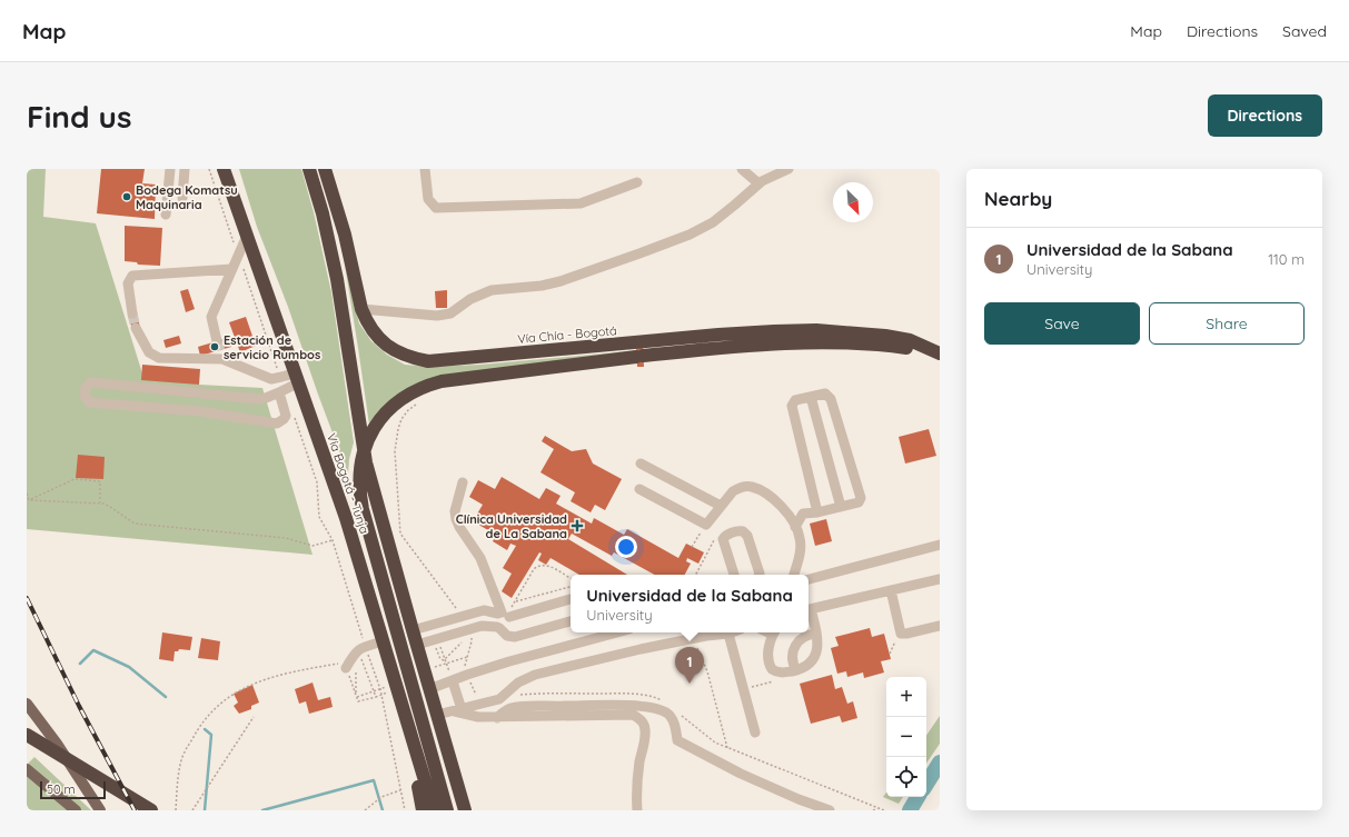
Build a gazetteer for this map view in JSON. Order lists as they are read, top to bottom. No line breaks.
{"streets":{"highway":["Vía Chía - Bogotá","Vía Bogotá - Tunja"]},"places":{"other":["Bodega Komatsu Maquinaria","Estación de servicio Rumbos"],"health":["Clínica Universidad de La Sabana"]},"scale_bar":"50 m","north":"bottom right","page":{"header":"Map","nav":["Map","Directions","Saved"],"buttons":["Directions",["Save","Share"]],"title":"Find us","heading":"Nearby","list":[{"mark":"1","name":"Universidad de la Sabana","note":"University","value":"110 m"}],"popup":["Universidad de la Sabana","University"],"pins":"1","map_buttons":["+","−"],"scale":"50 m"}}
